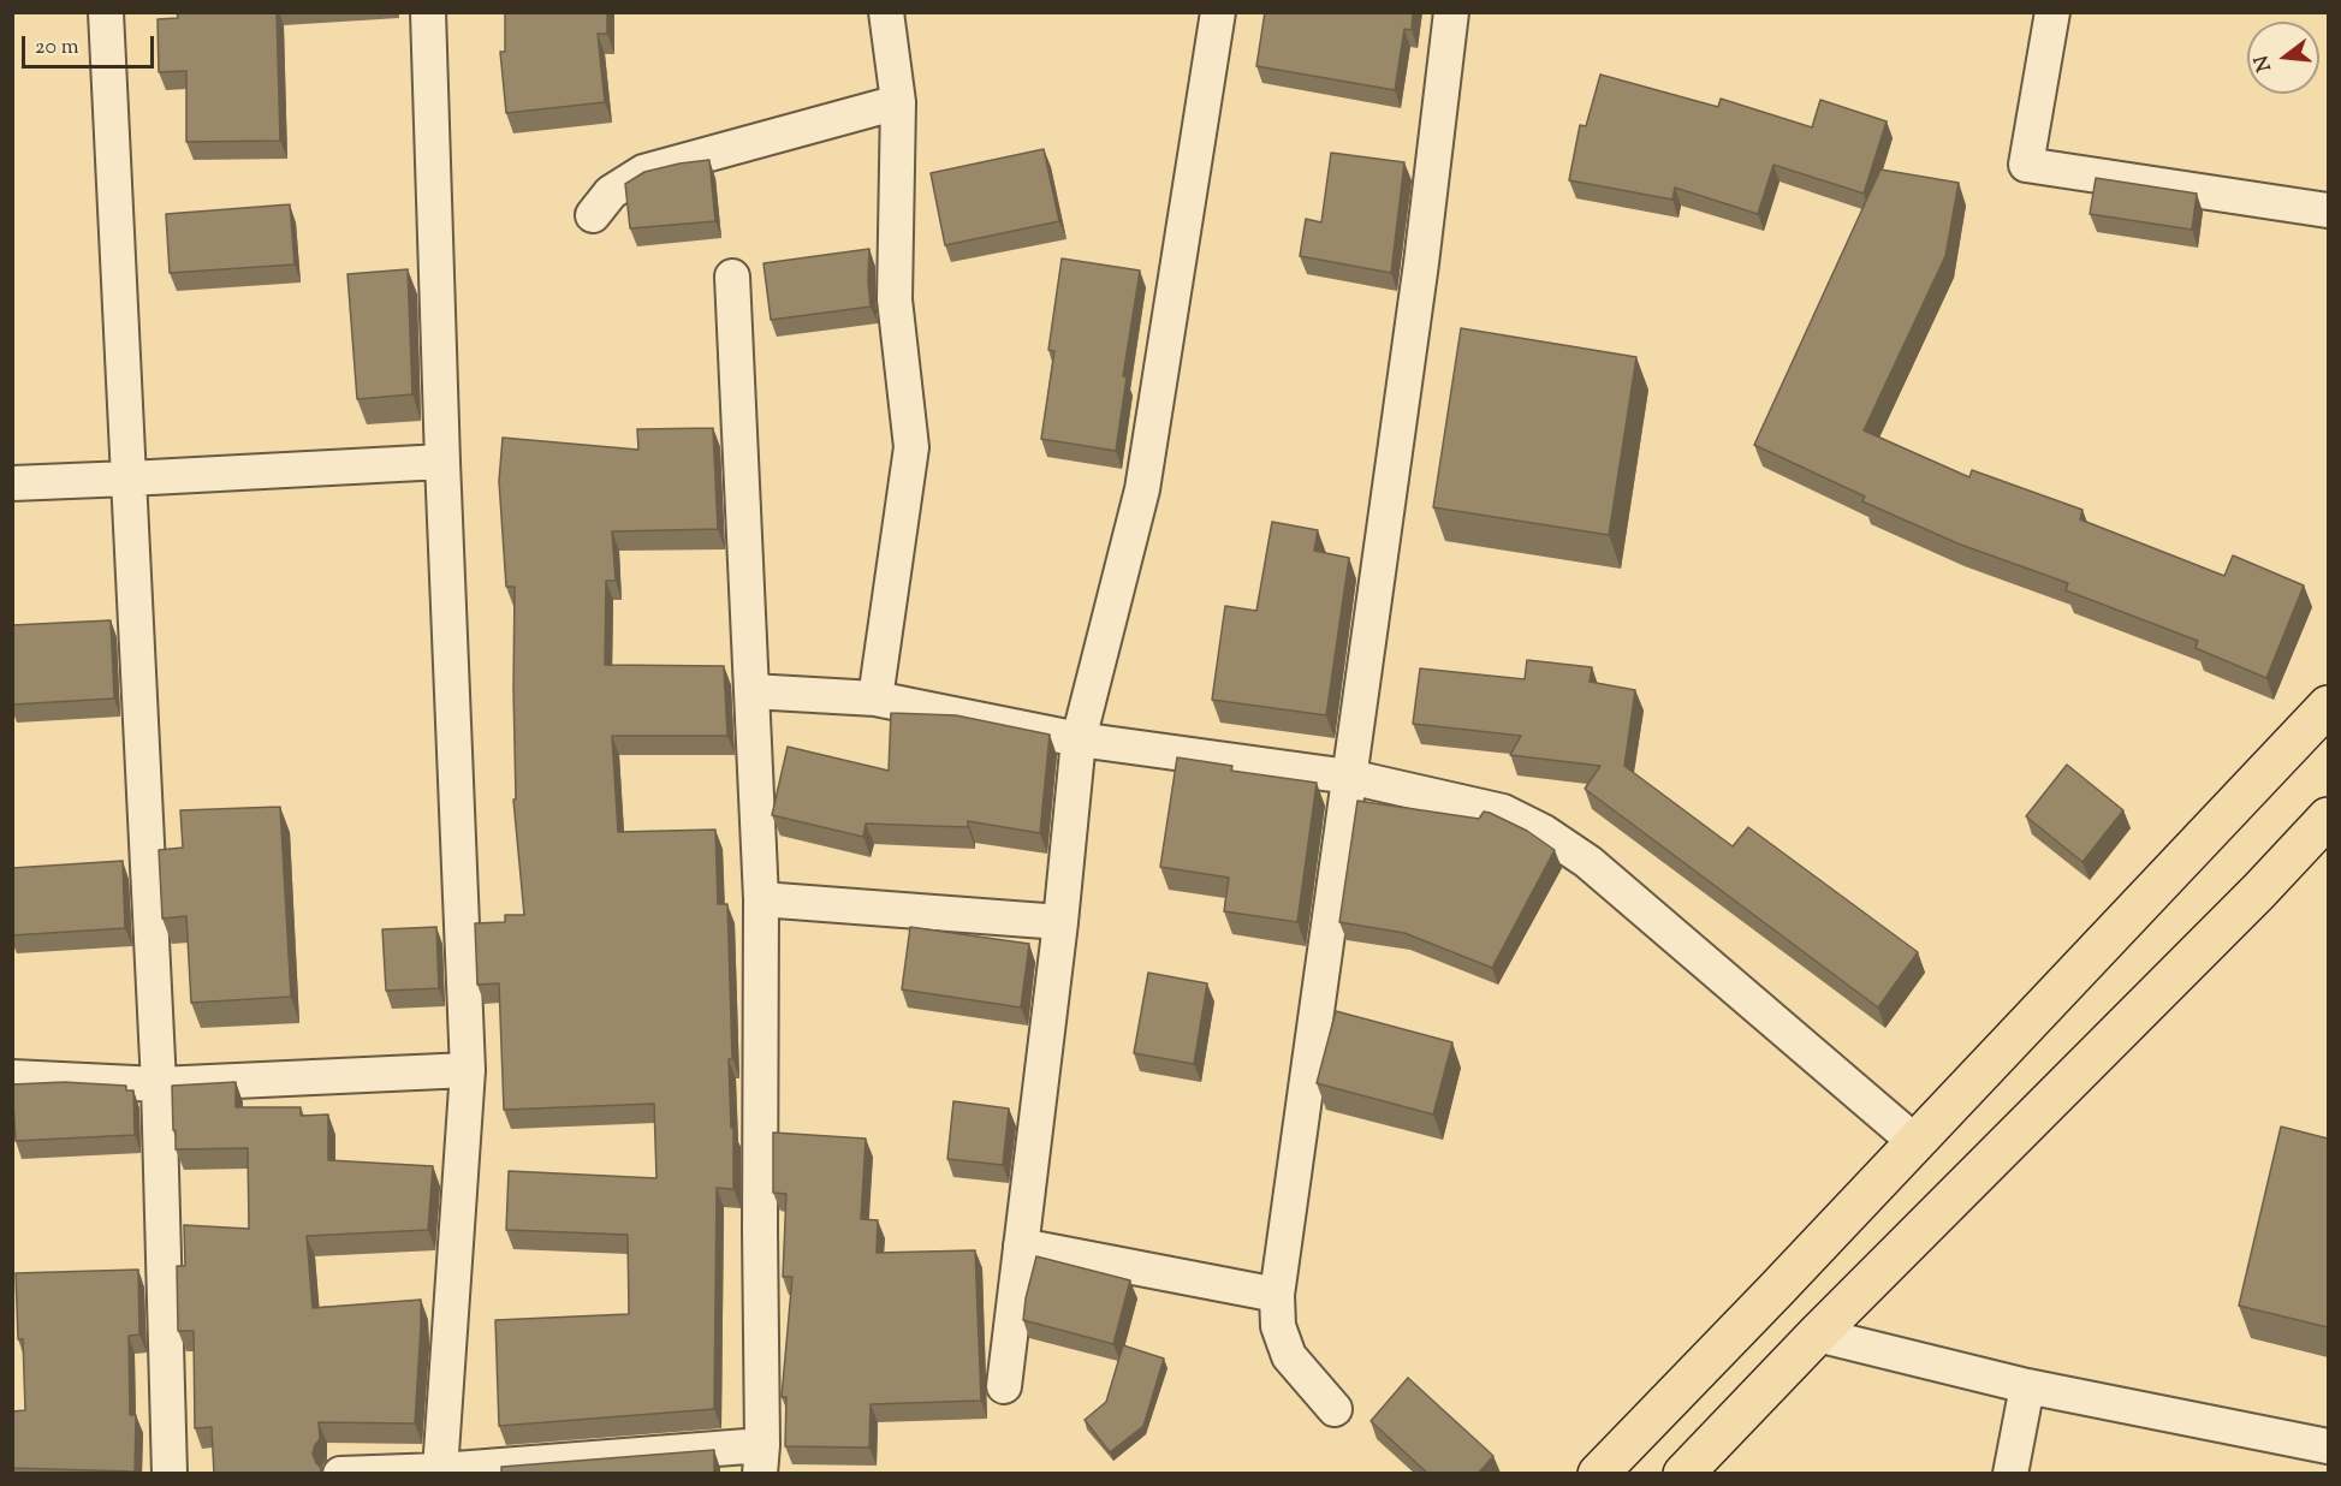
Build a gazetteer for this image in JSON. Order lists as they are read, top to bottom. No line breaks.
{"scale_bar":"20 m","north":"left"}
